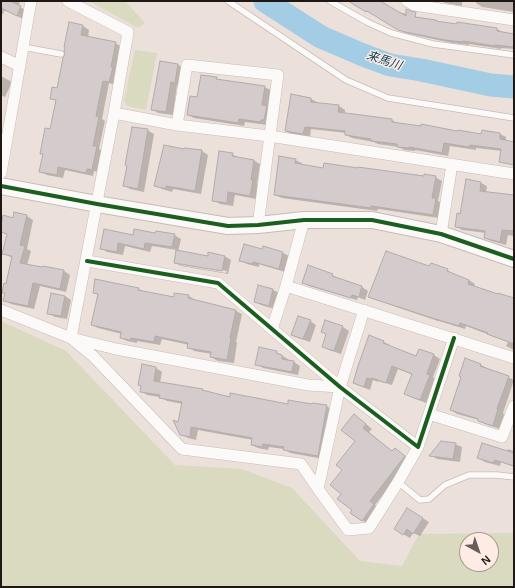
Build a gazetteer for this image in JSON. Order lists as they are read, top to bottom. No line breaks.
{"water":["来馬川"],"north":"bottom right"}
